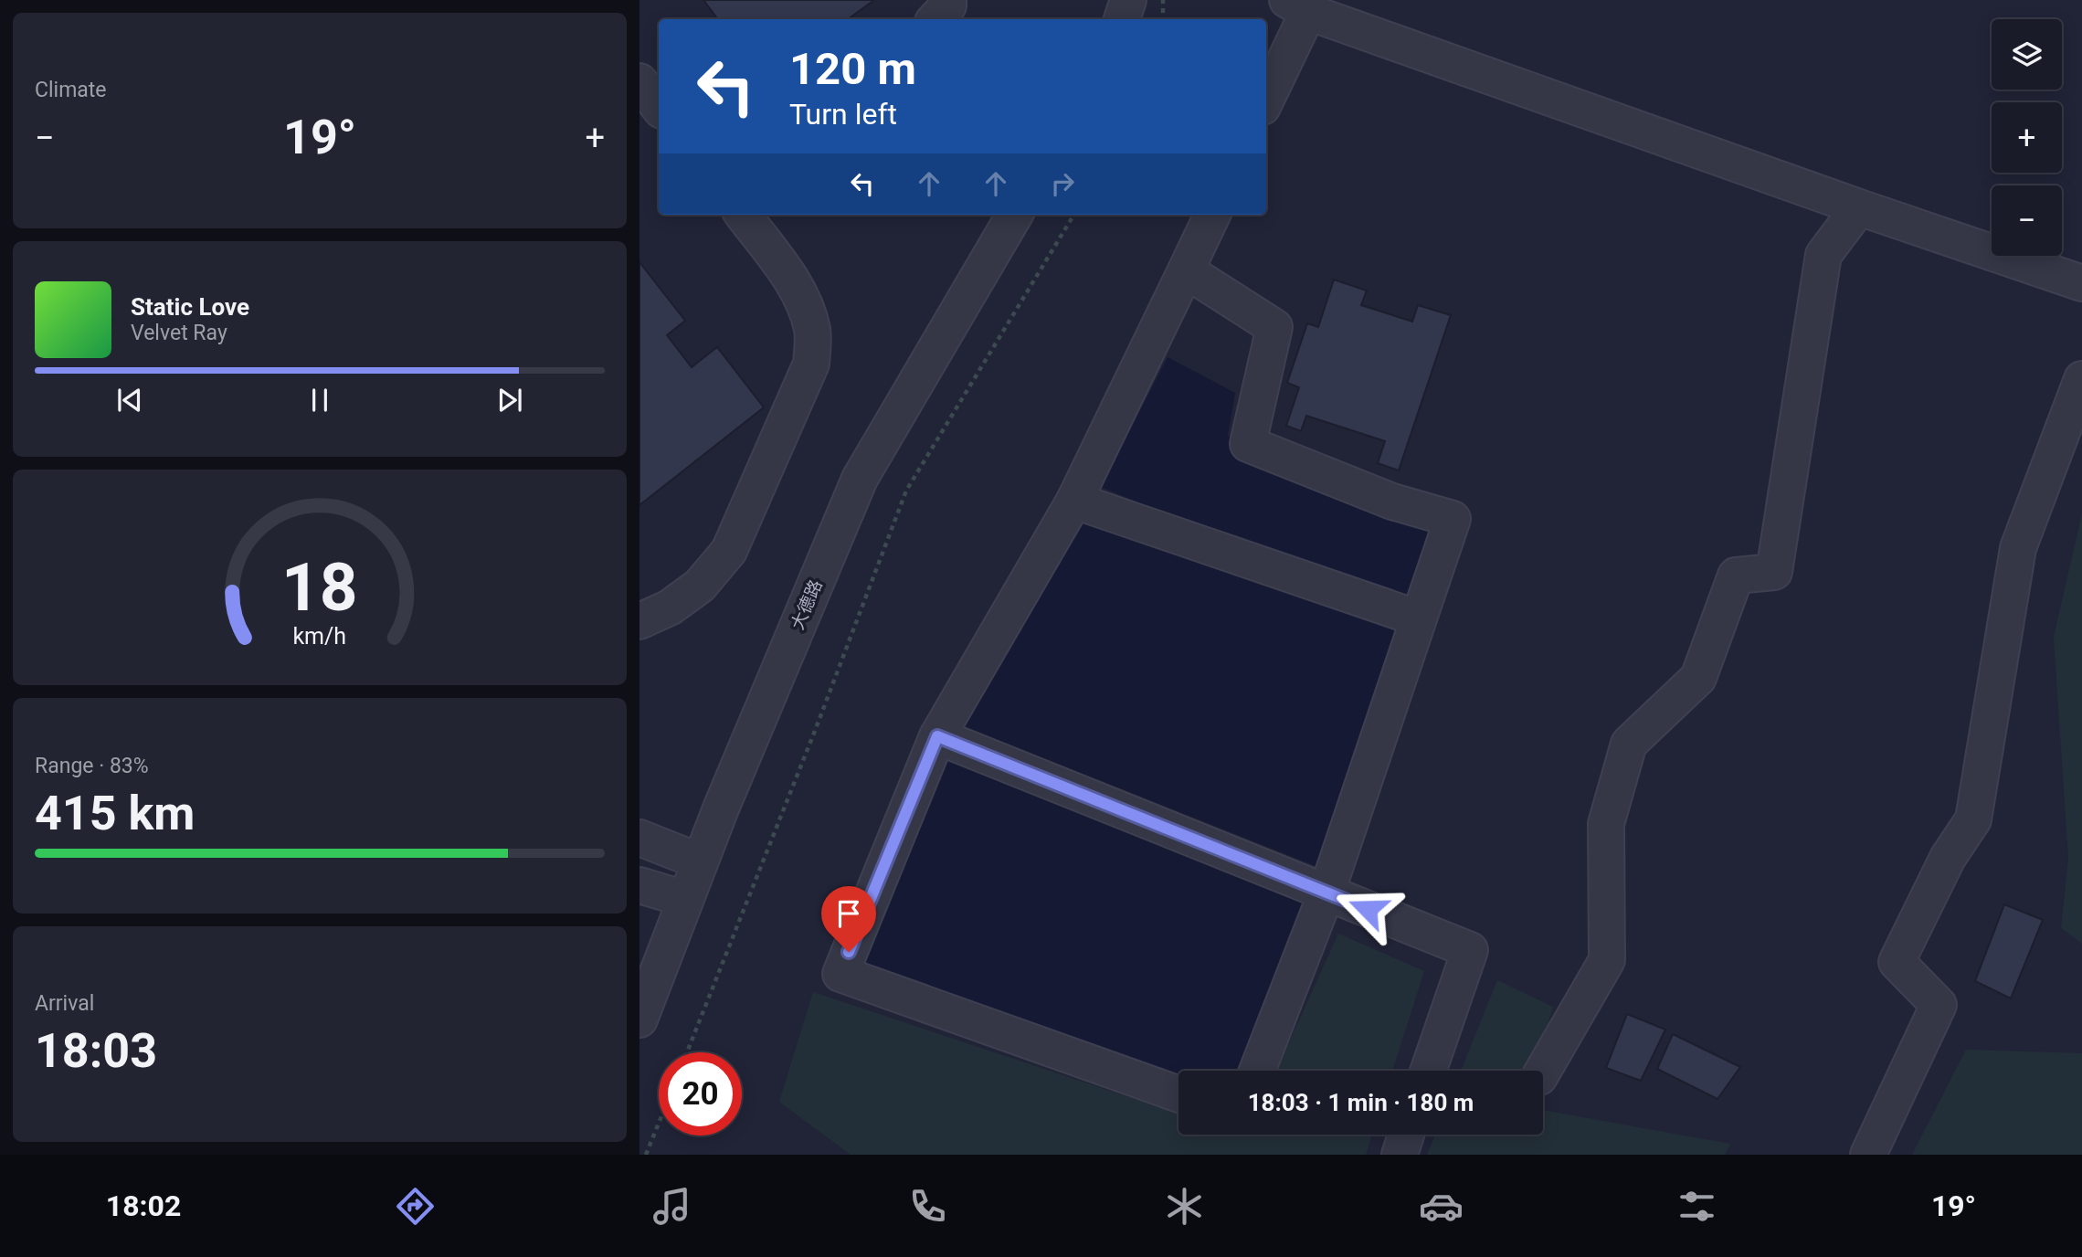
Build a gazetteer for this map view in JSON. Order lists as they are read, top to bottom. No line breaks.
{"streets":{"street":["大德路"]},"page":{"tile":["Climate",["Range · 83%","415 km"],["Arrival","18:03"]],"map_buttons":["+","−"],"turn":["120 m","Turn left"],"heat":["−","19°","+"],"song":["Static Love","Velvet Ray"],"limit":"20","trip":"18:03 · 1 min · 180 m","tabs":["18:02","19°"],"gauge":["18","km/h"]}}
